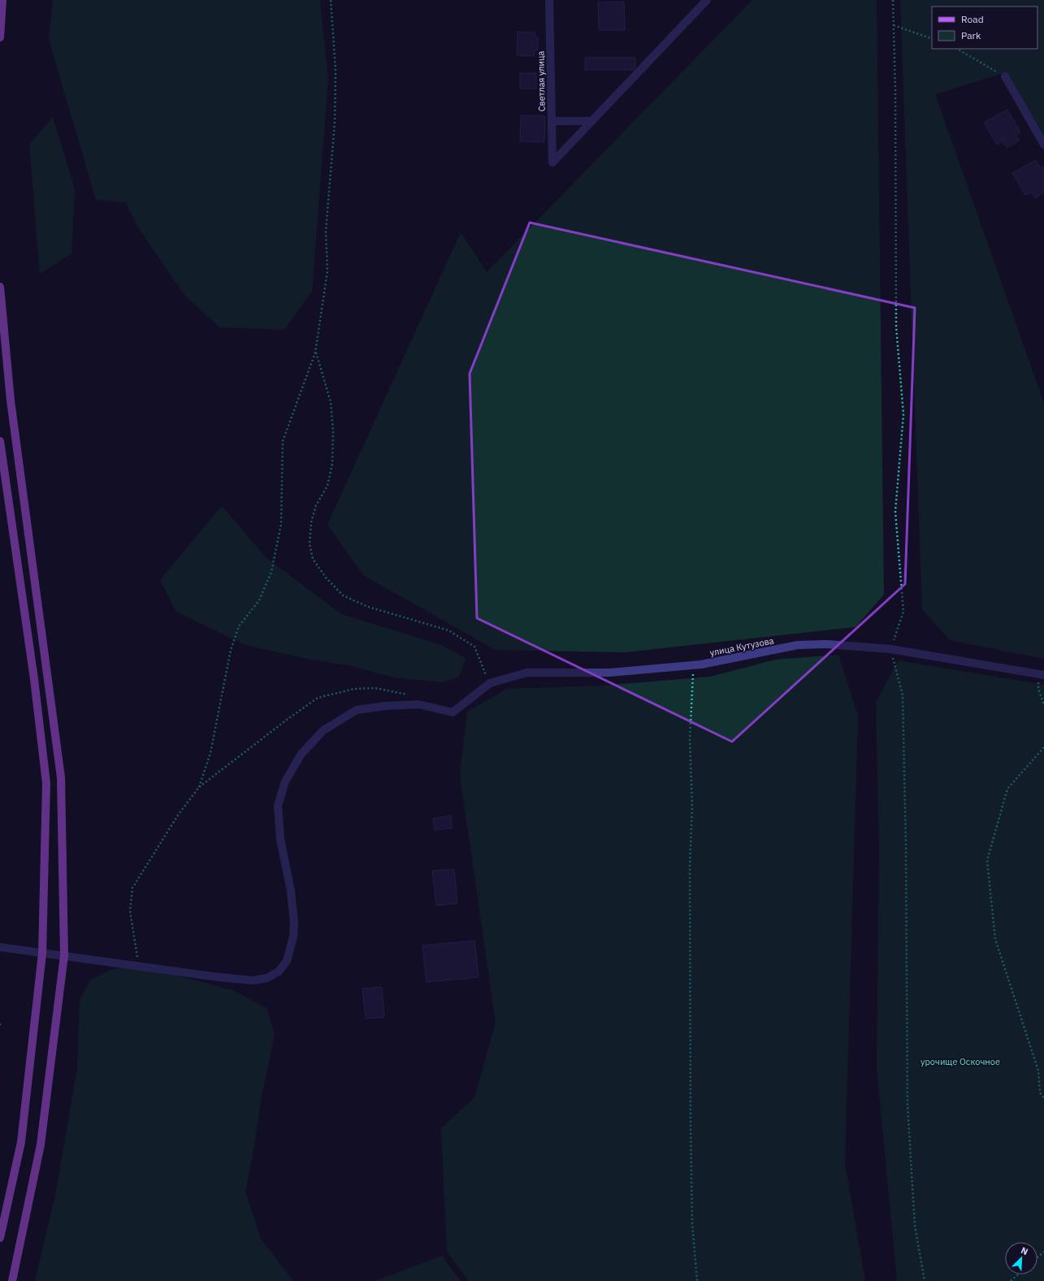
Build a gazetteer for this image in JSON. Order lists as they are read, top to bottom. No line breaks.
{"streets":{"street":["Светлая улица","улица Кутузова"]},"parks":["урочище Оскочное"],"legend":["Road","Park"],"north":"top right"}
